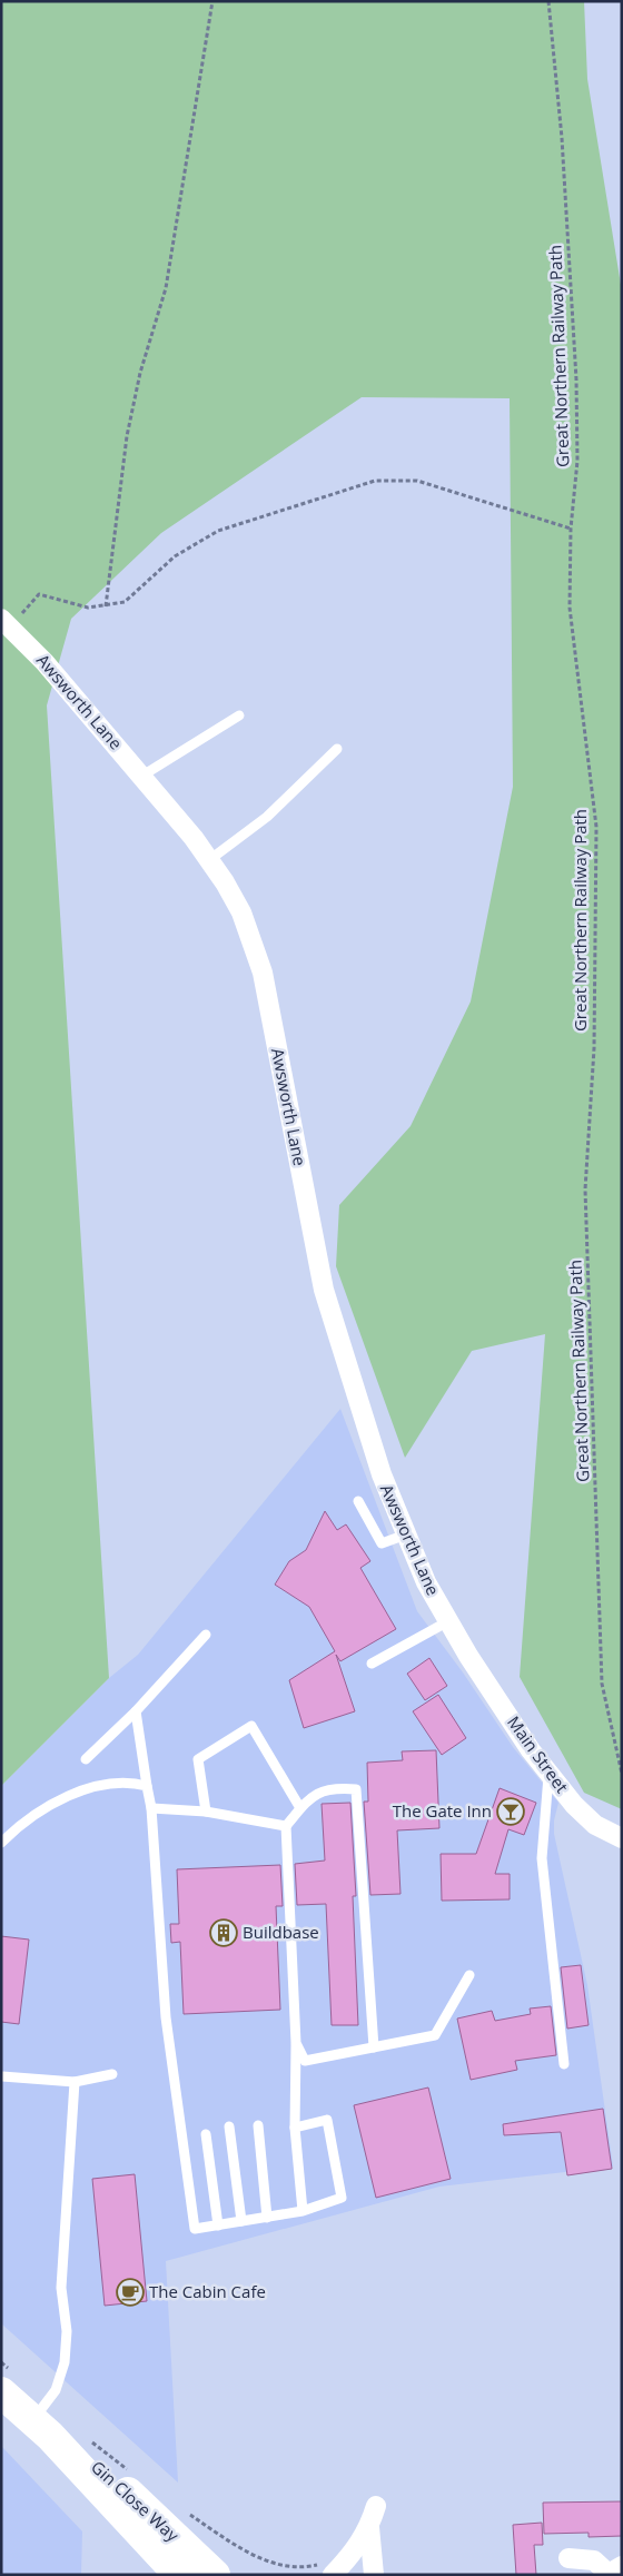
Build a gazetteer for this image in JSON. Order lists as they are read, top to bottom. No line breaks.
{"streets":{"main road":["Gin Close Way"],"street":["Awsworth Lane","Main Street"],"path":["Great Northern Railway Path"]},"crossings":[["Awsworth Lane","Main Street"]],"places":{"bar":["The Gate Inn"],"building":["Buildbase"],"cafe":["The Cabin Cafe"]}}
